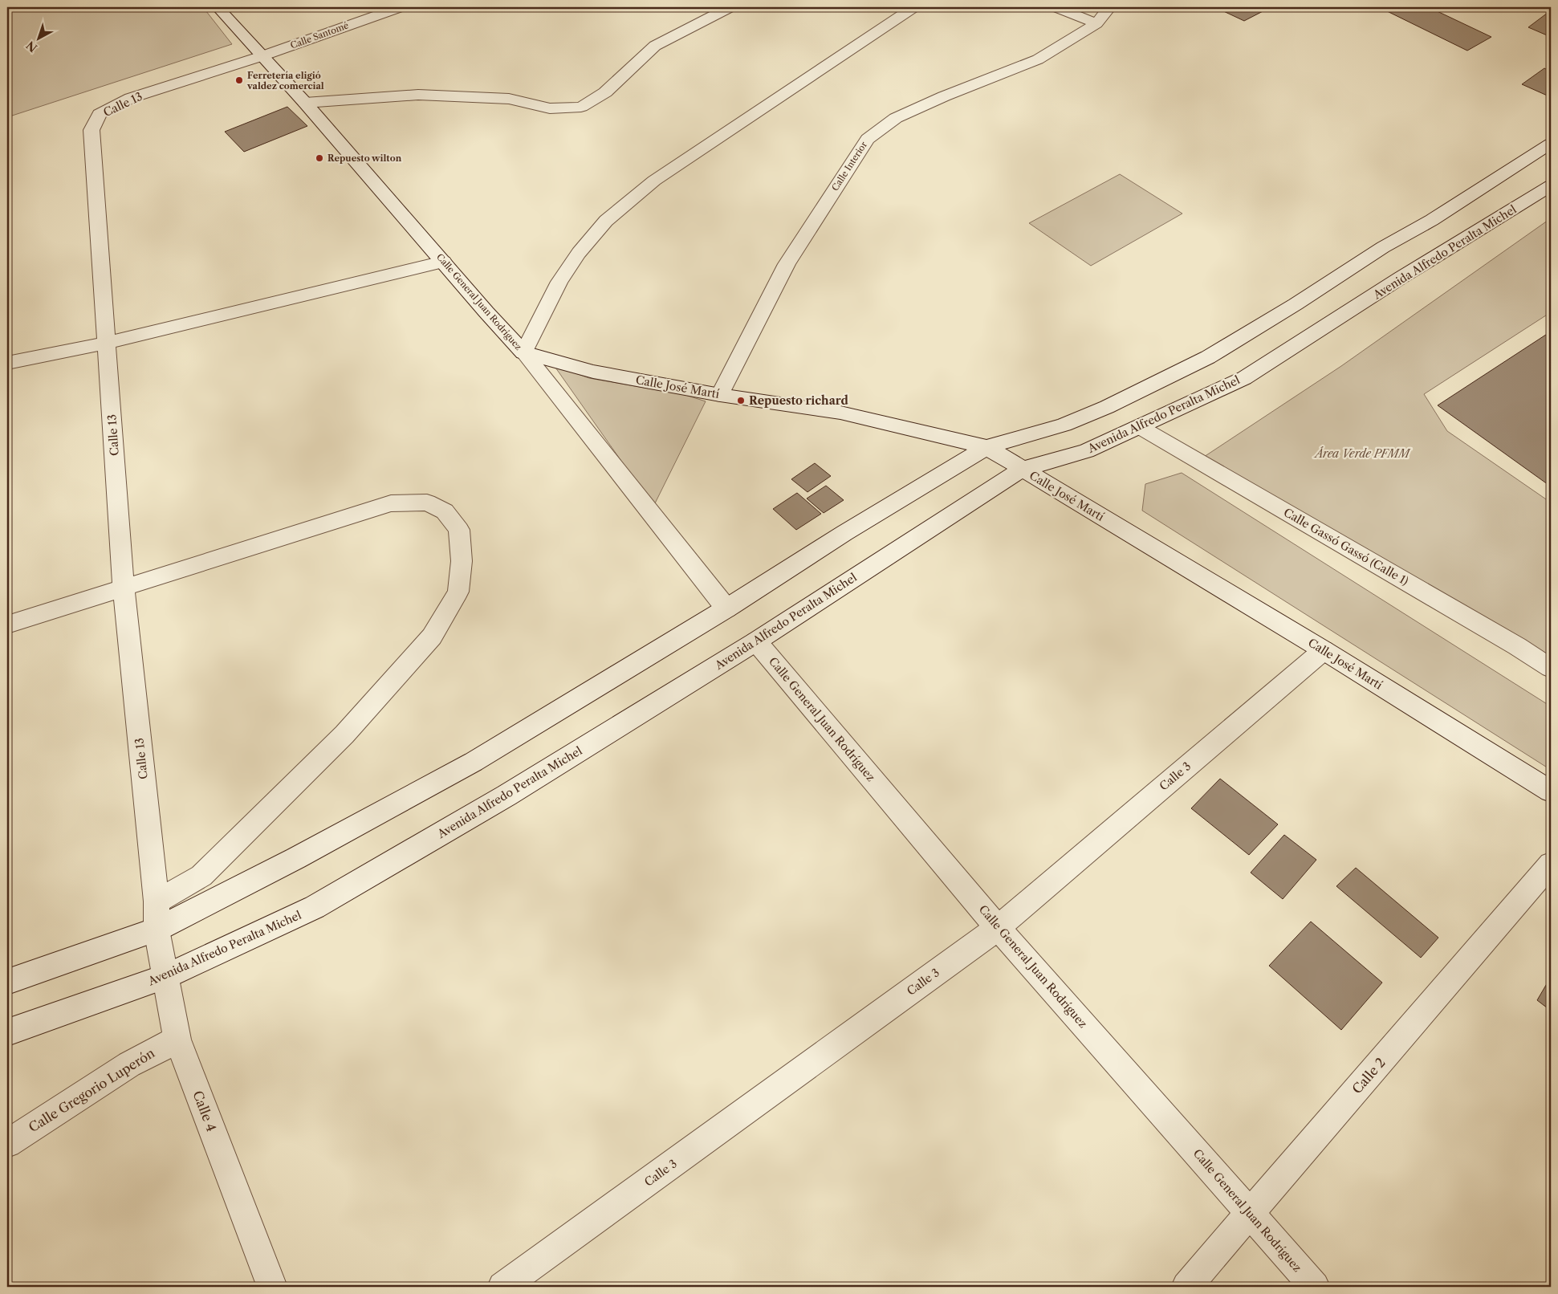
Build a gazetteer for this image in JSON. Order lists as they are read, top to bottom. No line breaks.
{"streets":{"street":["Calle Santomé","Calle 13","Calle Interior","Avenida Alfredo Peralta Michel","Calle General Juan Rodríguez","Calle José Martí","Calle Gassó Gassó (Calle 1)","Calle 3","Calle 2","Calle Gregorio Luperón","Calle 4"]},"crossings":[["Calle Santomé","Calle 13"],["Calle Santomé","Calle General Juan Rodríguez"],["Calle 13","Calle General Juan Rodríguez"],["Calle 13","Calle 4"],["Calle Interior","Calle José Martí"],["Avenida Alfredo Peralta Michel","Calle General Juan Rodríguez"],["Avenida Alfredo Peralta Michel","Calle José Martí"],["Avenida Alfredo Peralta Michel","Calle Gassó Gassó (Calle 1)"],["Avenida Alfredo Peralta Michel","Calle 4"],["Calle General Juan Rodríguez","Calle José Martí"],["Calle General Juan Rodríguez","Calle 3"],["Calle General Juan Rodríguez","Calle 2"],["Calle José Martí","Calle 3"],["Calle Gregorio Luperón","Calle 4"]],"parks":["Área Verde PFMM"],"places":["Ferretería eligió valdez comercial","Repuesto wilton","Repuesto richard"],"north":"bottom left"}
